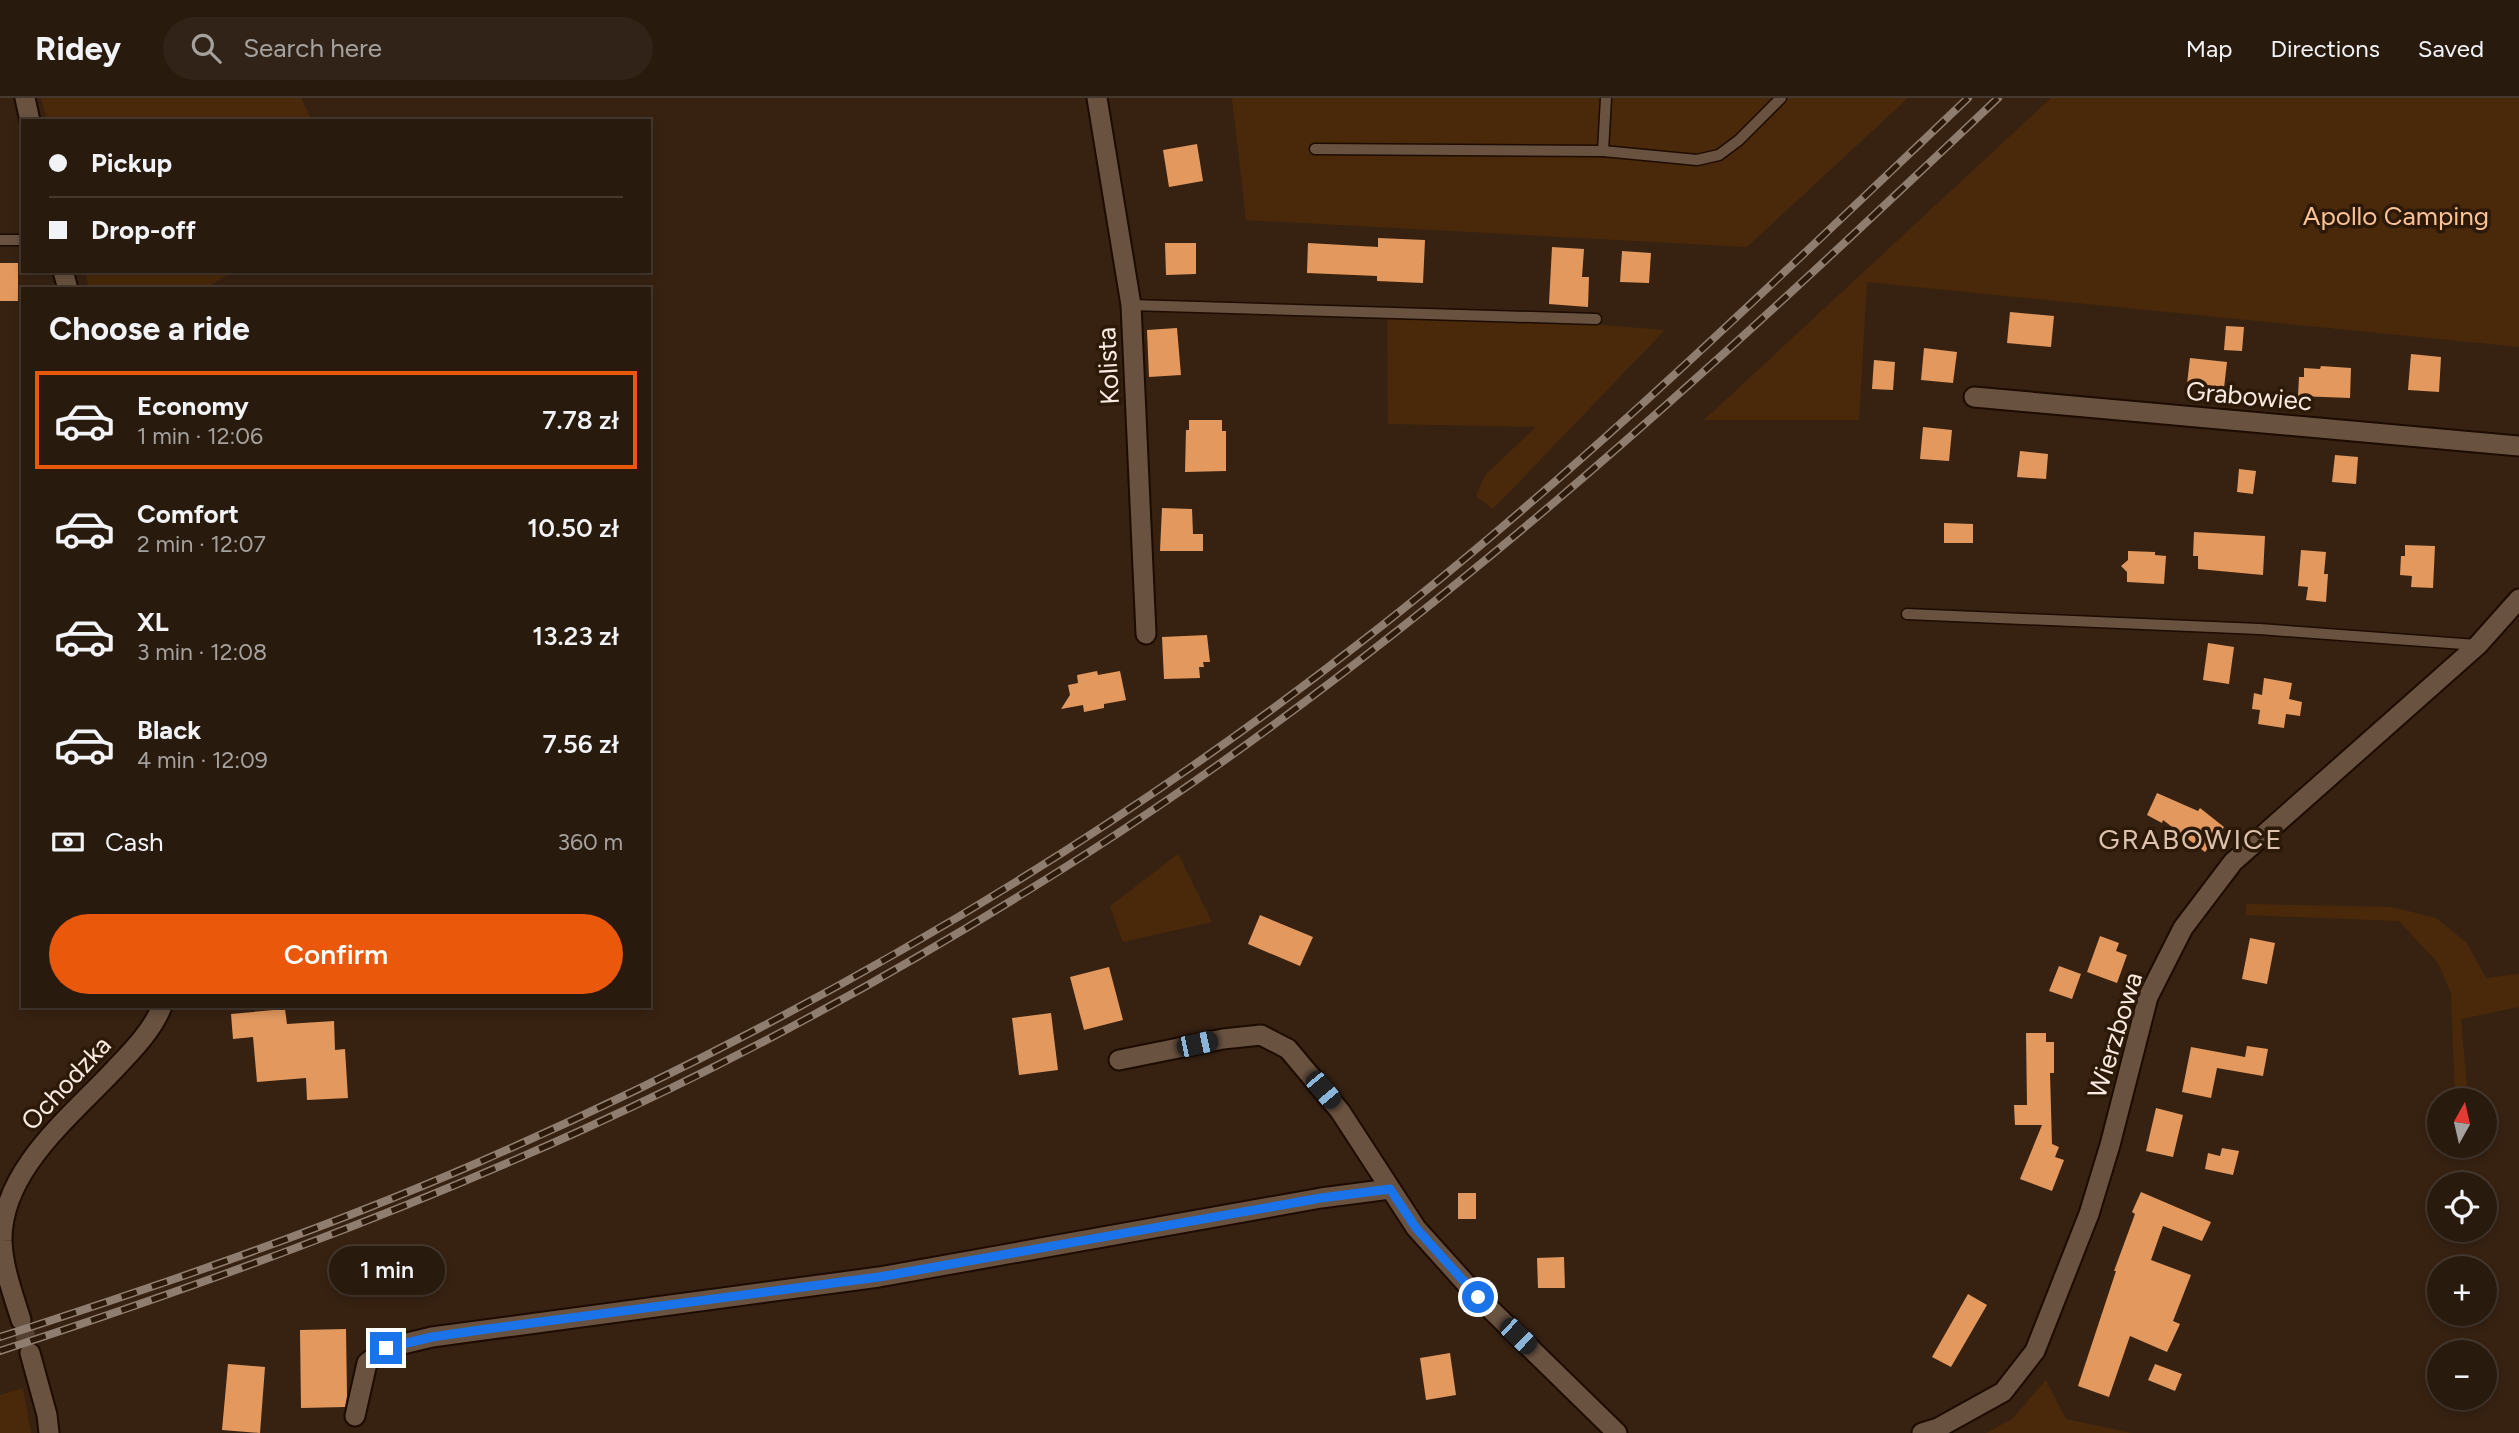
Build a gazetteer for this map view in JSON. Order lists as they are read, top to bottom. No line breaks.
{"streets":{"street":["Kolista","Grabowiec","Wierzbowa","Ochodzka"]},"districts":["GRABOWICE"],"parks":["Apollo Camping"],"north":"top","page":{"header":"Ridey","search":"Search here","nav":["Map","Directions","Saved"],"banner":["Pickup","Drop-off"],"heading":"Choose a ride","list":[{"name":"Economy","note":"1 min · 12:06","value":"7.78 zł"},{"name":"Comfort","note":"2 min · 12:07","value":"10.50 zł"},{"name":"XL","note":"3 min · 12:08","value":"13.23 zł"},{"name":"Black","note":"4 min · 12:09","value":"7.56 zł"}],"pay":["Cash","360 m"],"buttons":"Confirm","map_buttons":["+","−"],"bubble":"1 min"}}
